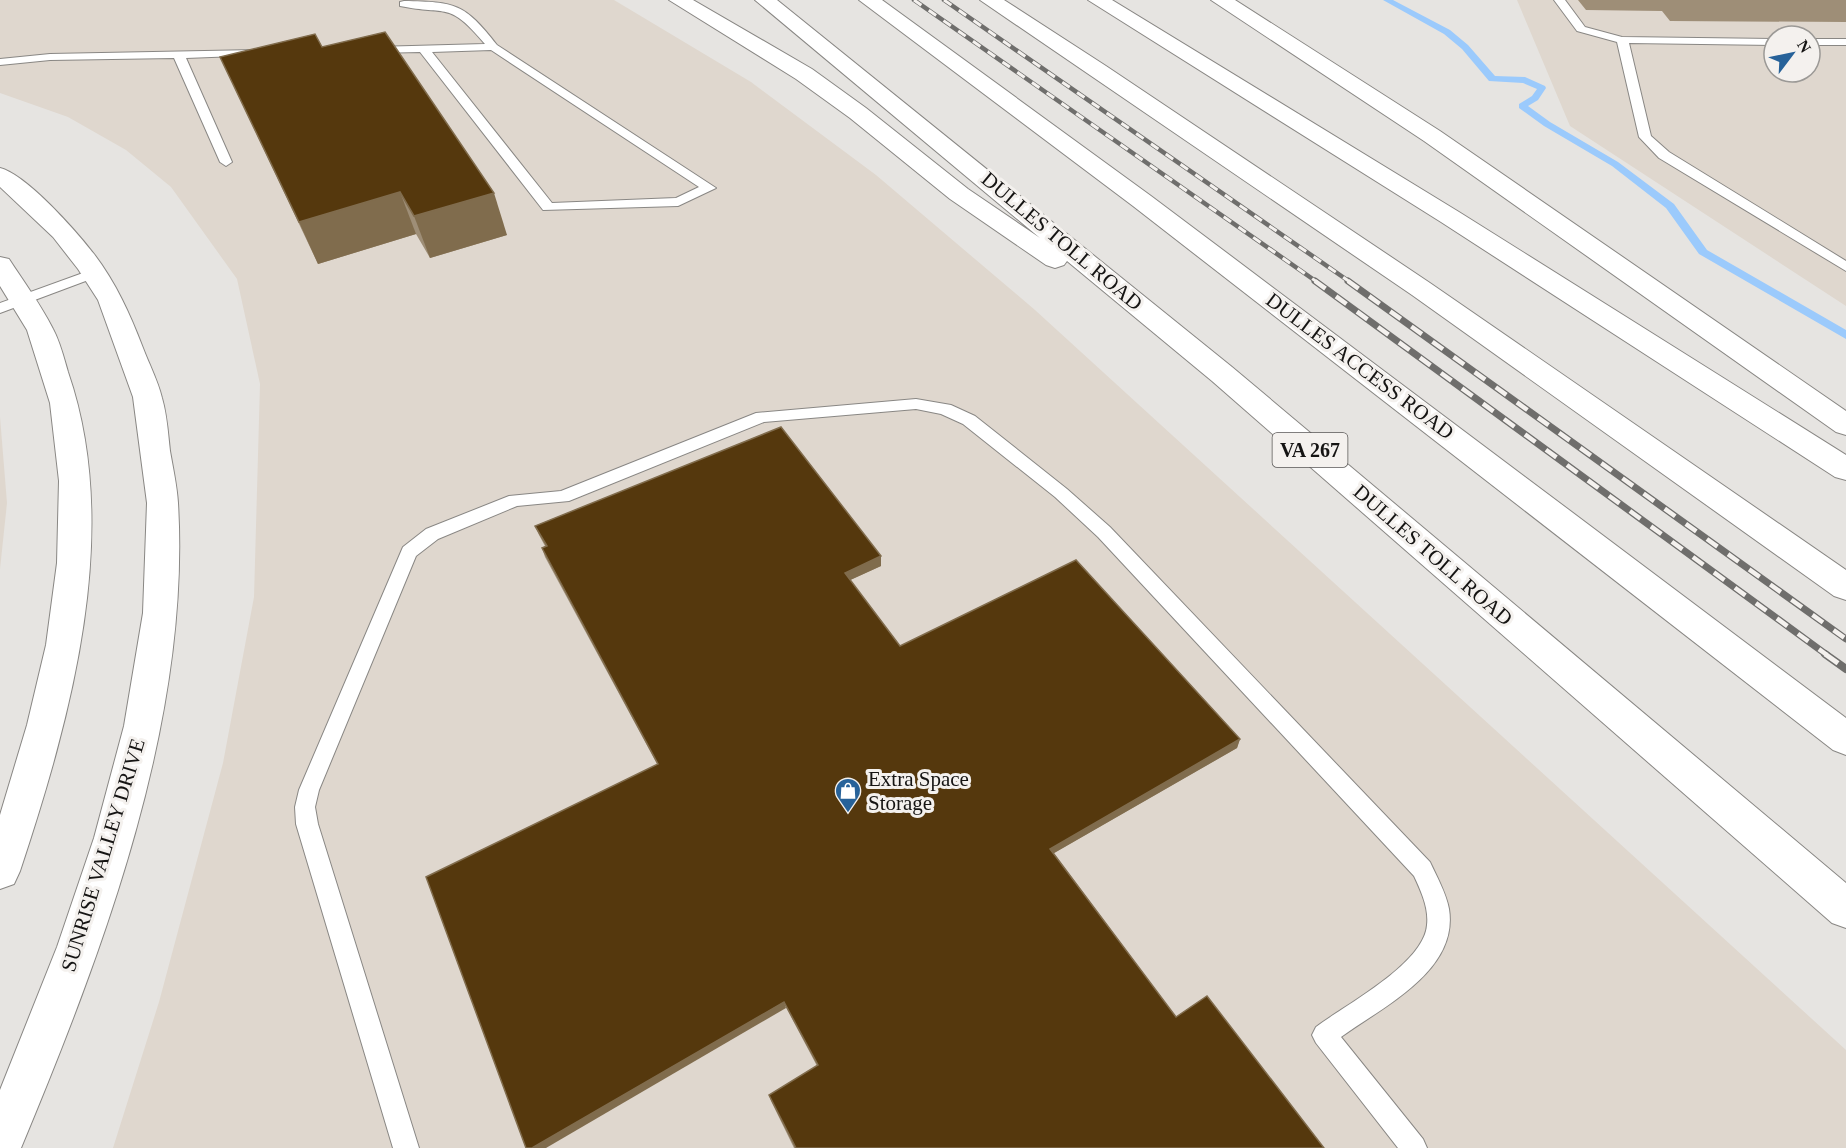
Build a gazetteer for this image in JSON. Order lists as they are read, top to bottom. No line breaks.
{"streets":{"main road":["DULLES TOLL ROAD","DULLES ACCESS ROAD","VA 267","SUNRISE VALLEY DRIVE"]},"places":{"shop":["Extra Space Storage"]},"north":"top right"}
